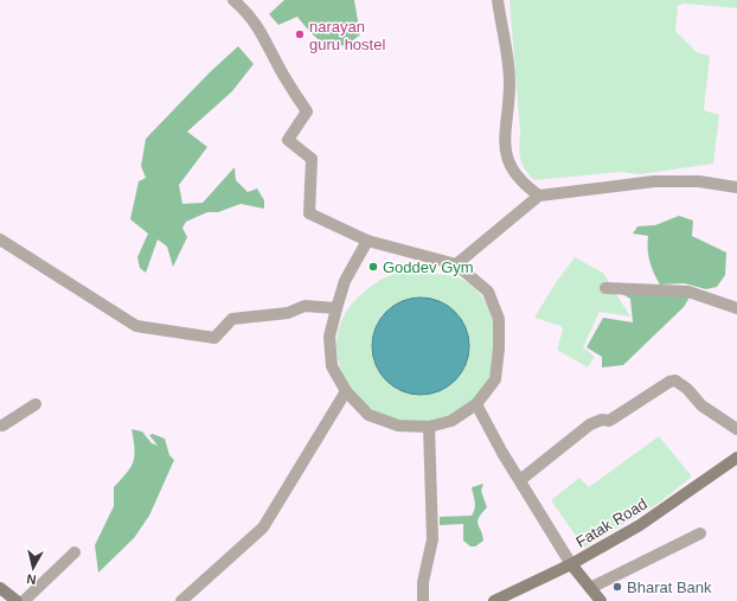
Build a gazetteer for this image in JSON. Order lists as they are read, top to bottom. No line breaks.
{"streets":{"main road":["Fatak Road"]},"places":["narayan guru hostel","Goddev Gym","Bharat Bank"],"north":"bottom"}
